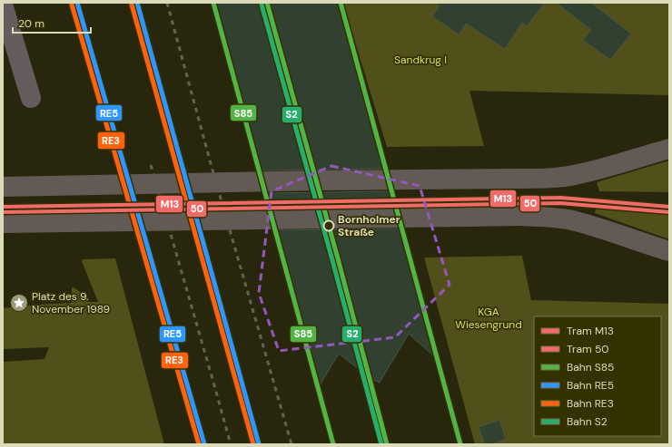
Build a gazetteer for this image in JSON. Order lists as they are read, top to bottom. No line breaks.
{"parks":["Sandkrug I","KGA Wiesengrund"],"places":{"other":["Bornholmer Straße"],"place":["Platz des 9. November 1989"]},"lines":["rail line S85","rail line RE5","rail line RE3","rail line S2","tram line M13","tram line 50"],"legend":["Tram M13","Tram 50","Bahn S85","Bahn RE5","Bahn RE3","Bahn S2"],"scale_bar":"20 m"}
